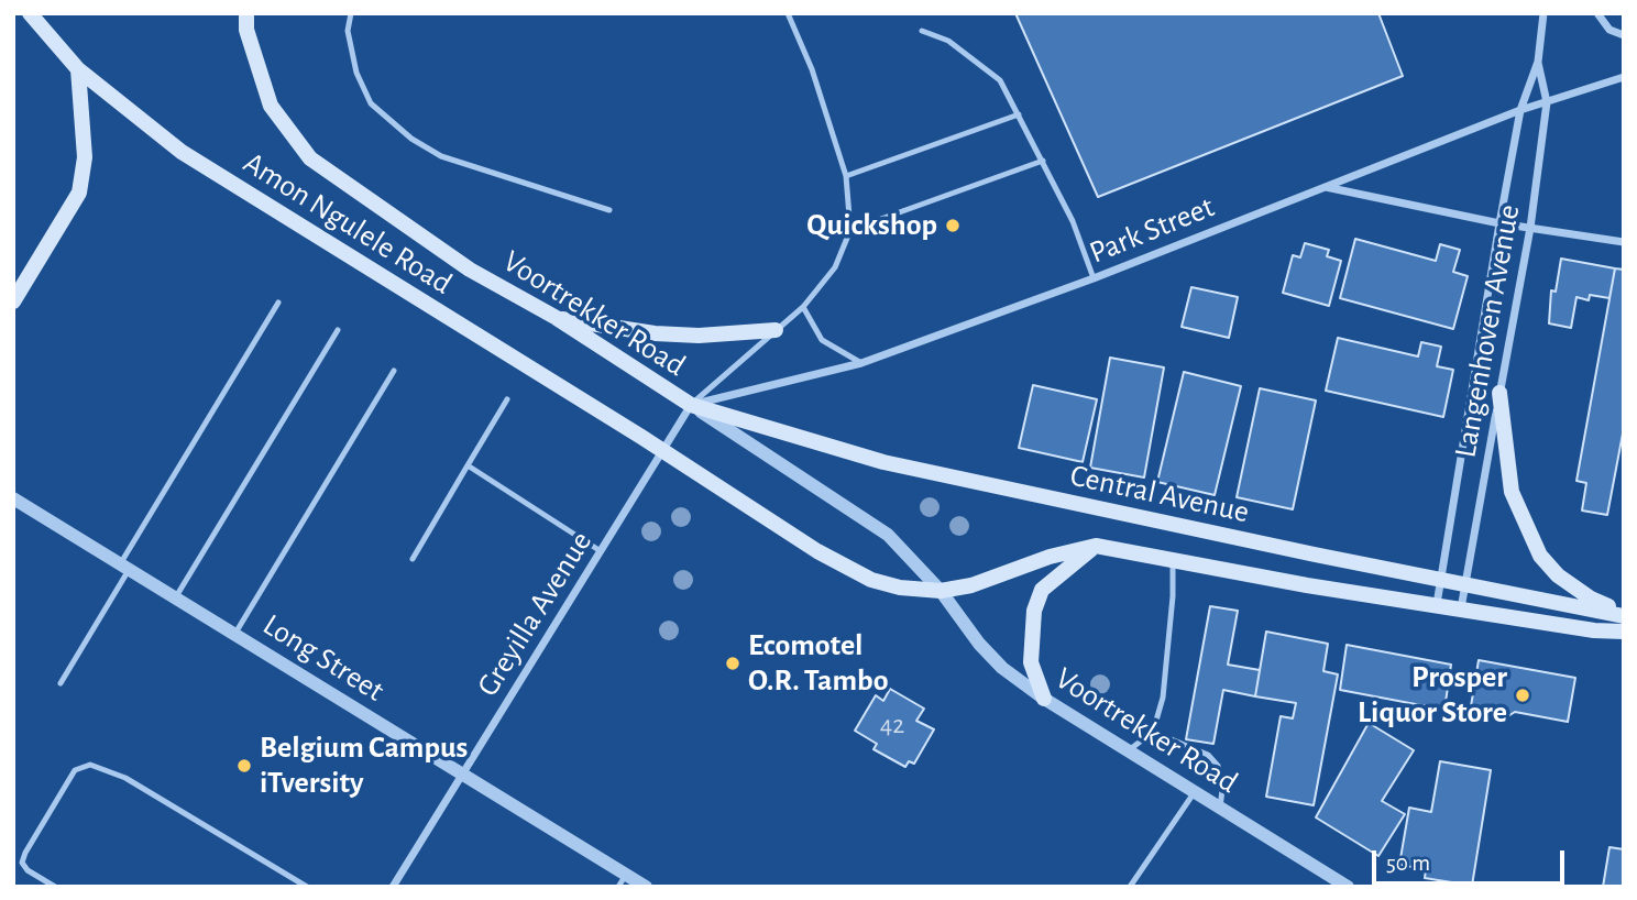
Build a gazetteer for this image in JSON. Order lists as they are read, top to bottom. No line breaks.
{"streets":{"main road":["Amon Ngulele Road","Voortrekker Road","Central Avenue"],"street":["Park Street","Langenhoven Avenue","Greyilla Avenue","Long Street"]},"crossings":[["Amon Ngulele Road","Voortrekker Road"],["Amon Ngulele Road","Greyilla Avenue"],["Park Street","Voortrekker Road"],["Park Street","Langenhoven Avenue"],["Park Street","Central Avenue"],["Park Street","Greyilla Avenue"],["Voortrekker Road","Central Avenue"],["Voortrekker Road","Greyilla Avenue"],["Langenhoven Avenue","Central Avenue"],["Central Avenue","Greyilla Avenue"],["Greyilla Avenue","Long Street"]],"places":["Quickshop","Ecomotel O.R. Tambo","Prosper Liquor Store","Belgium Campus iTversity"],"house_numbers":["42"],"scale_bar":"50 m"}
